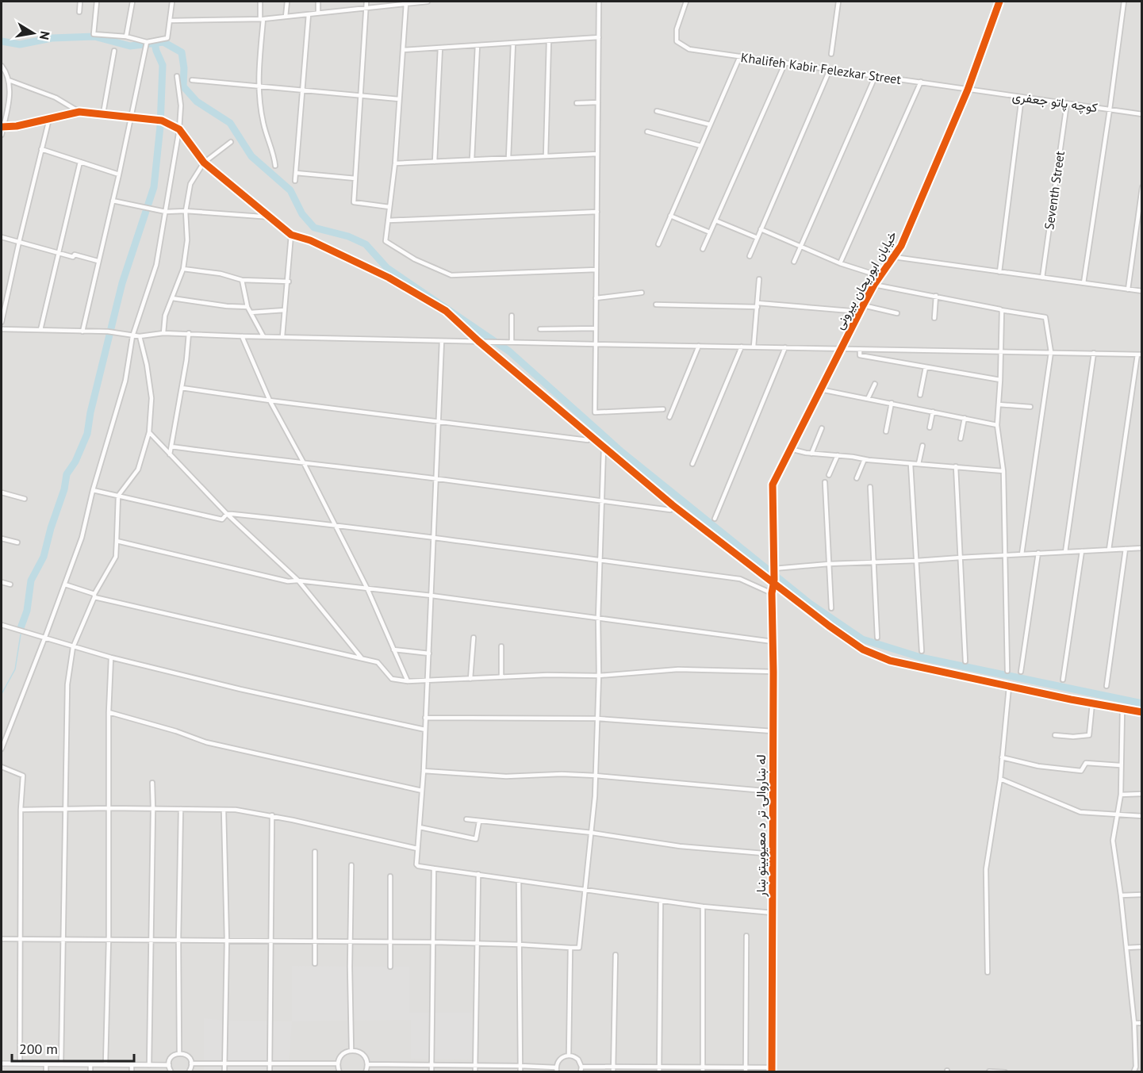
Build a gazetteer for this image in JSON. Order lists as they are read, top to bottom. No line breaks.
{"streets":{"street":["Khalifeh Kabir Felezkar Street","کوچه پاتو جعفری","Seventh Street","خیابان ابوریحان بیرونی","له ښاروالۍ تر د معیوبیتو ښار"]},"crossings":[["Khalifeh Kabir Felezkar Street","کوچه پاتو جعفری"],["Khalifeh Kabir Felezkar Street","خیابان ابوریحان بیرونی"],["کوچه پاتو جعفری","Seventh Street"],["کوچه پاتو جعفری","خیابان ابوریحان بیرونی"],["خیابان ابوریحان بیرونی","له ښاروالۍ تر د معیوبیتو ښار"]],"scale_bar":"200 m","north":"right"}
